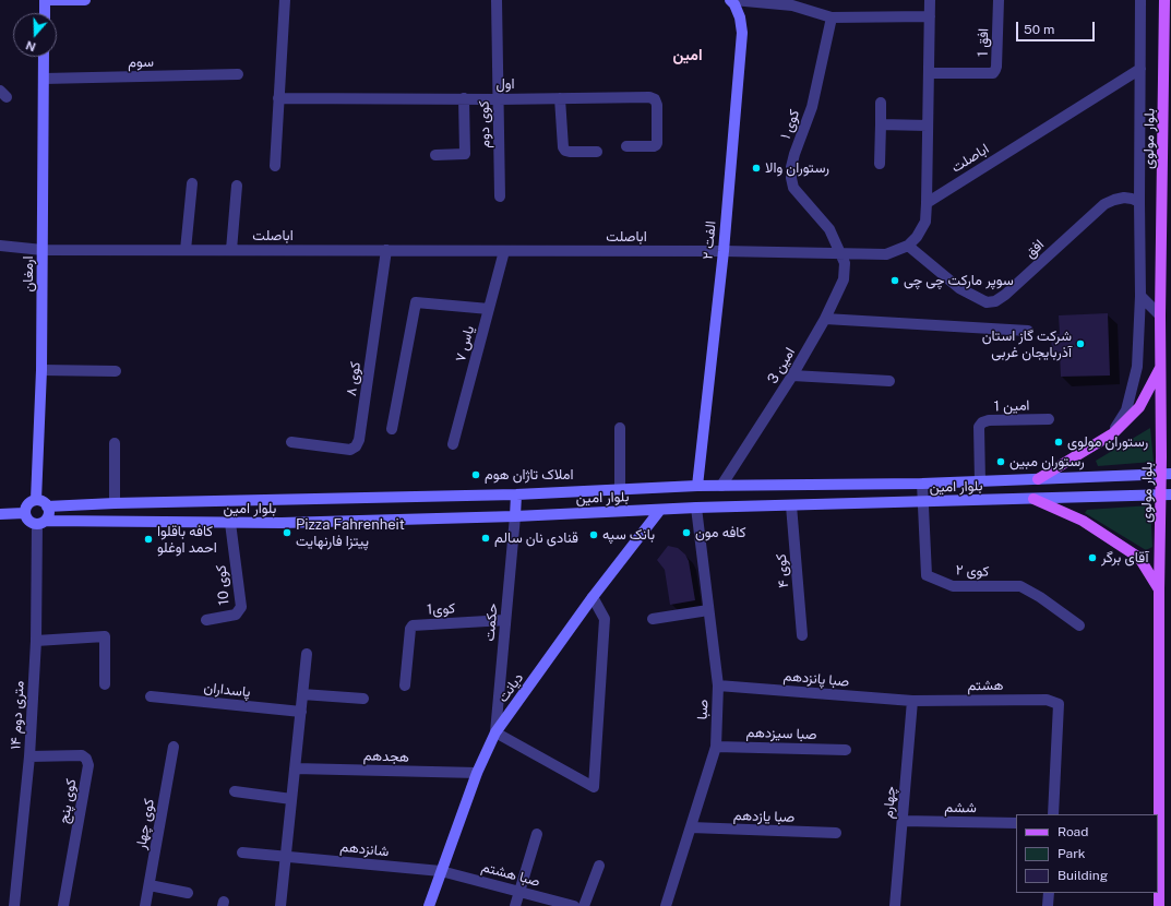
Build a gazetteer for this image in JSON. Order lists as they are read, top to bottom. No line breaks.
{"streets":{"main road":["بلوار مولوی","الفت ۲","ارمغان","بلوار امین","دیانت"],"street":["افق 1","سوم","اول","کوی دوم","کوی ۱","اباصلت","افق","یاس ۷","امین 3","کوی ۸","امین 1","کوی ۴","کوی ۲","کوی 10","کوی1","حکمت","صبا پانزدهم","هشتم","پاسداران","صبا","۱۴ متری دوم","صبا سیزدهم","هجدهم","کوی پنج","چهارم","ششم","صبا یازدهم","کوی چهار","شانزدهم","صبا هشتم"]},"crossings":[["سوم","ارمغان"],["اول","کوی دوم"],["کوی ۱","اباصلت"],["کوی ۱","امین 3"],["بلوار مولوی","بلوار امین"],["اباصلت","الفت ۲"],["اباصلت","افق"],["اباصلت","ارمغان"],["اباصلت","یاس ۷"],["اباصلت","امین 3"],["اباصلت","کوی ۸"],["الفت ۲","بلوار امین"],["ارمغان","بلوار امین"],["ارمغان","۱۴ متری دوم"],["امین 3","بلوار امین"],["امین 1","بلوار امین"],["بلوار امین","کوی ۴"],["بلوار امین","کوی ۲"],["بلوار امین","کوی 10"],["بلوار امین","حکمت"],["بلوار امین","دیانت"],["بلوار امین","صبا"],["بلوار امین","۱۴ متری دوم"],["کوی1","حکمت"],["حکمت","دیانت"],["صبا پانزدهم","هشتم"],["صبا پانزدهم","صبا"],["صبا پانزدهم","چهارم"],["هشتم","چهارم"],["دیانت","هجدهم"],["دیانت","شانزدهم"],["دیانت","صبا هشتم"],["صبا","صبا سیزدهم"],["صبا","صبا یازدهم"],["۱۴ متری دوم","کوی پنج"],["چهارم","ششم"],["شانزدهم","صبا هشتم"]],"districts":["امین"],"places":["رستوران والا","سوپر مارکت چی چی","شرکت گاز استان آذربایجان غربی","رستوران مولوی","رستوران مبین","املاک تاژان هوم","Pizza Fahrenheit پیتزا فارنهایت","کافه مون","بانک سپه","قنادی نان سالم","کافه باقلوا احمد اوغلو","آقاى برگر"],"legend":["Road","Park","Building"],"scale_bar":"50 m","north":"bottom"}
